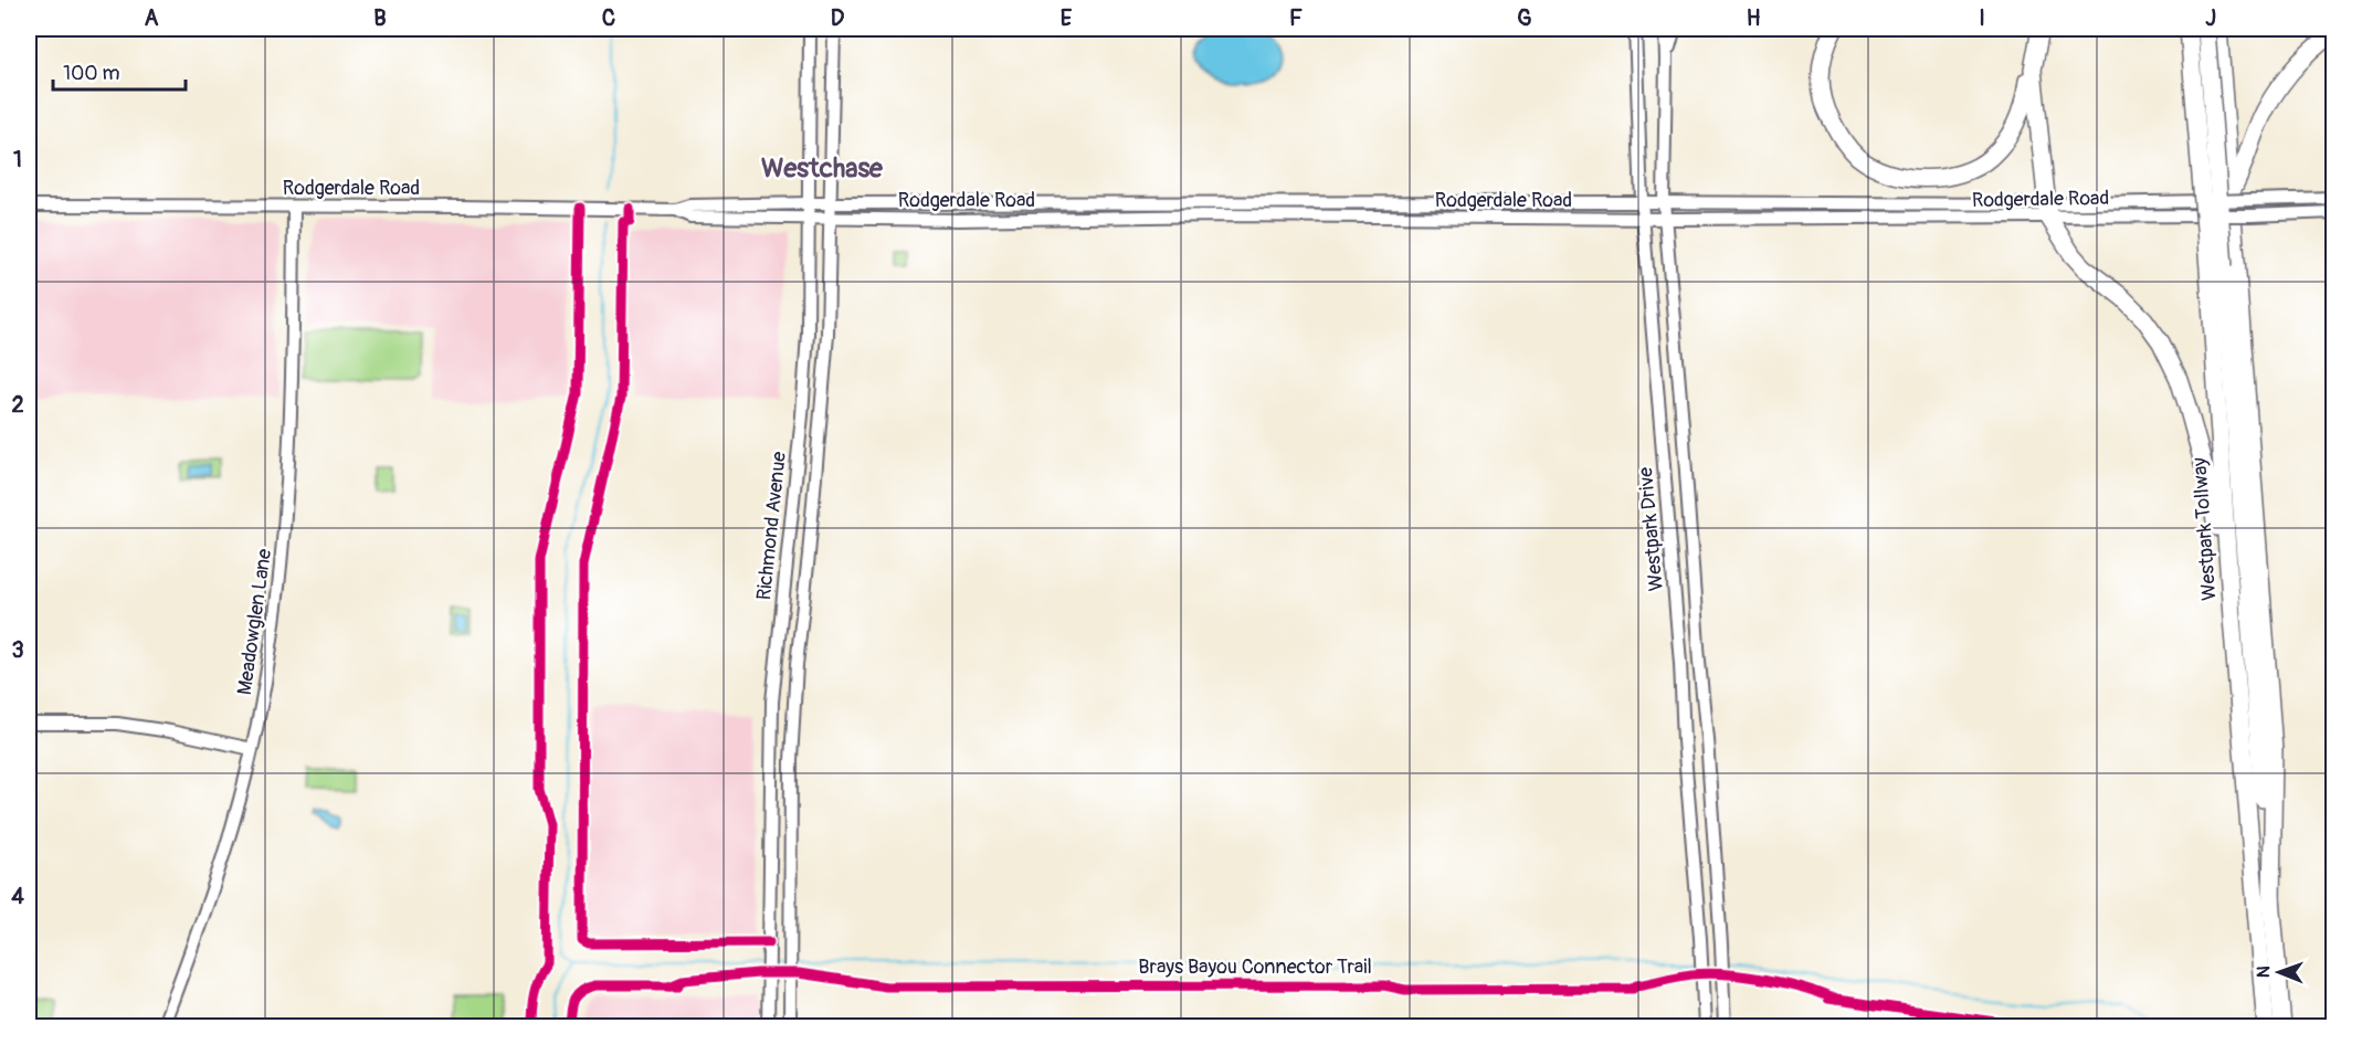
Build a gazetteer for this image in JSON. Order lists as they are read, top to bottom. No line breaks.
{"streets":{"highway":["Westpark Tollway"],"street":["Rodgerdale Road","Richmond Avenue","Westpark Drive","Meadowglen Lane"],"cycle path":["Brays Bayou Connector Trail"]},"crossings":[["Rodgerdale Road","Richmond Avenue"],["Rodgerdale Road","Westpark Drive"],["Rodgerdale Road","Meadowglen Lane"]],"districts":["Westchase"],"scale_bar":"100 m","north":"left","grid":{"columns":["A","B","C","D","E","F","G","H","I","J"],"rows":["1","2","3","4"]}}
